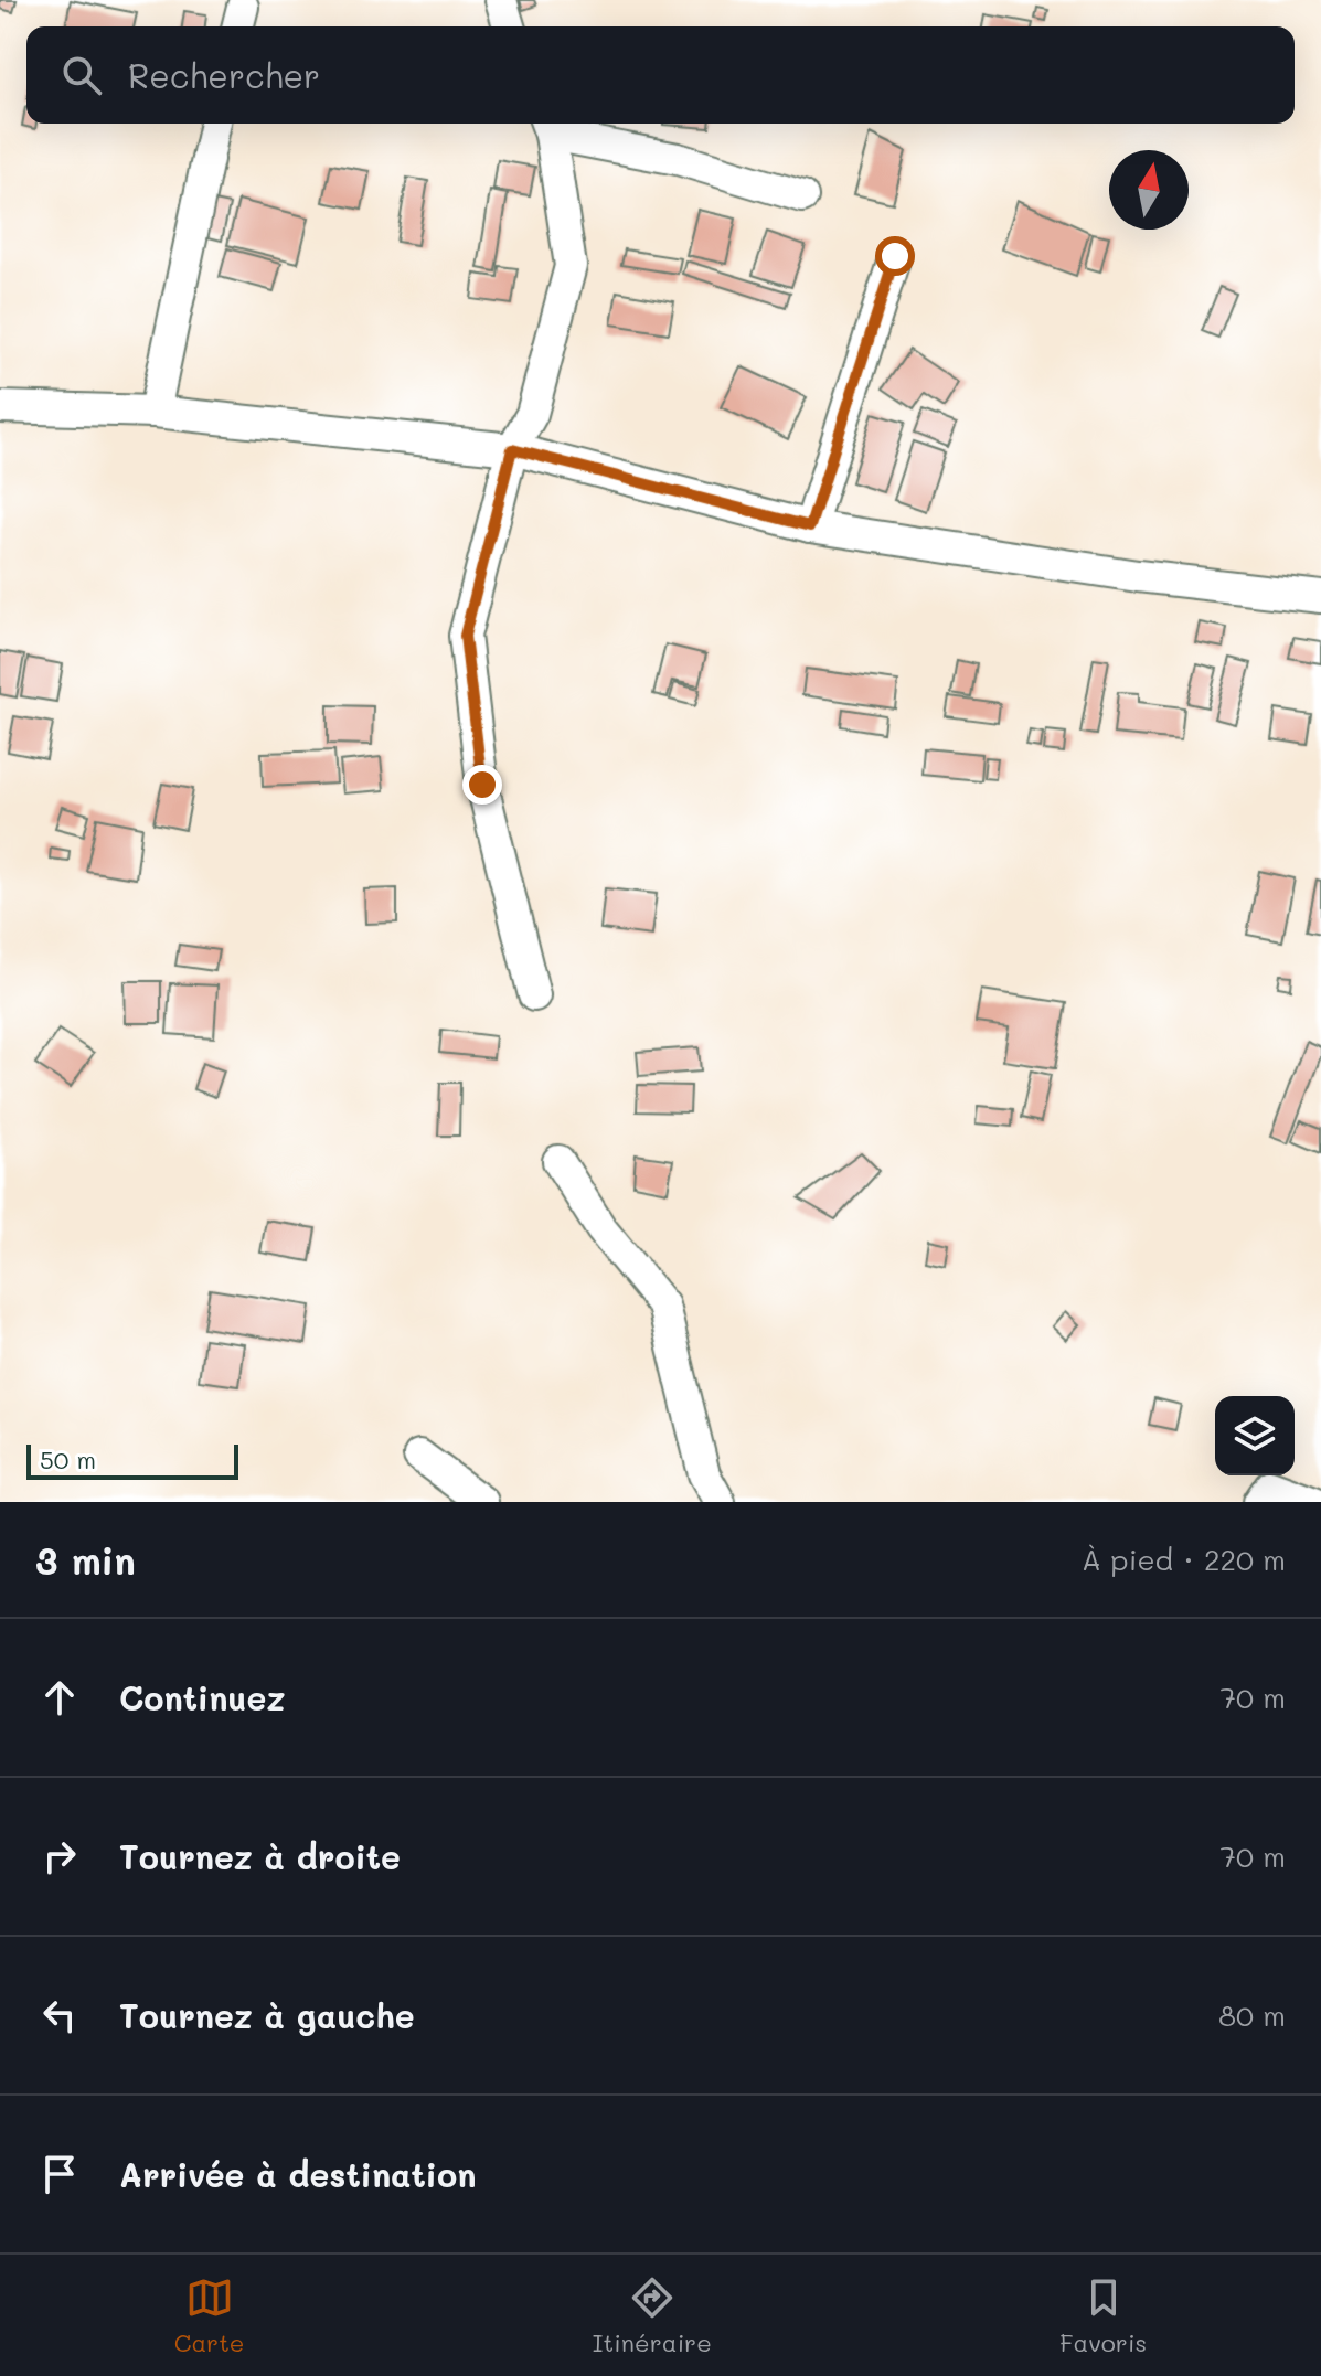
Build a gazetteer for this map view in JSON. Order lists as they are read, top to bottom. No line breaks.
{"scale_bar":"50 m","north":"top","page":{"search":"Rechercher","scale":"50 m","heading":["3 min","À pied · 220 m"],"list":[["Continuez","70 m"],["Tournez à droite","70 m"],["Tournez à gauche","80 m"],"Arrivée à destination"],"nav":["Carte","Itinéraire","Favoris"]}}
